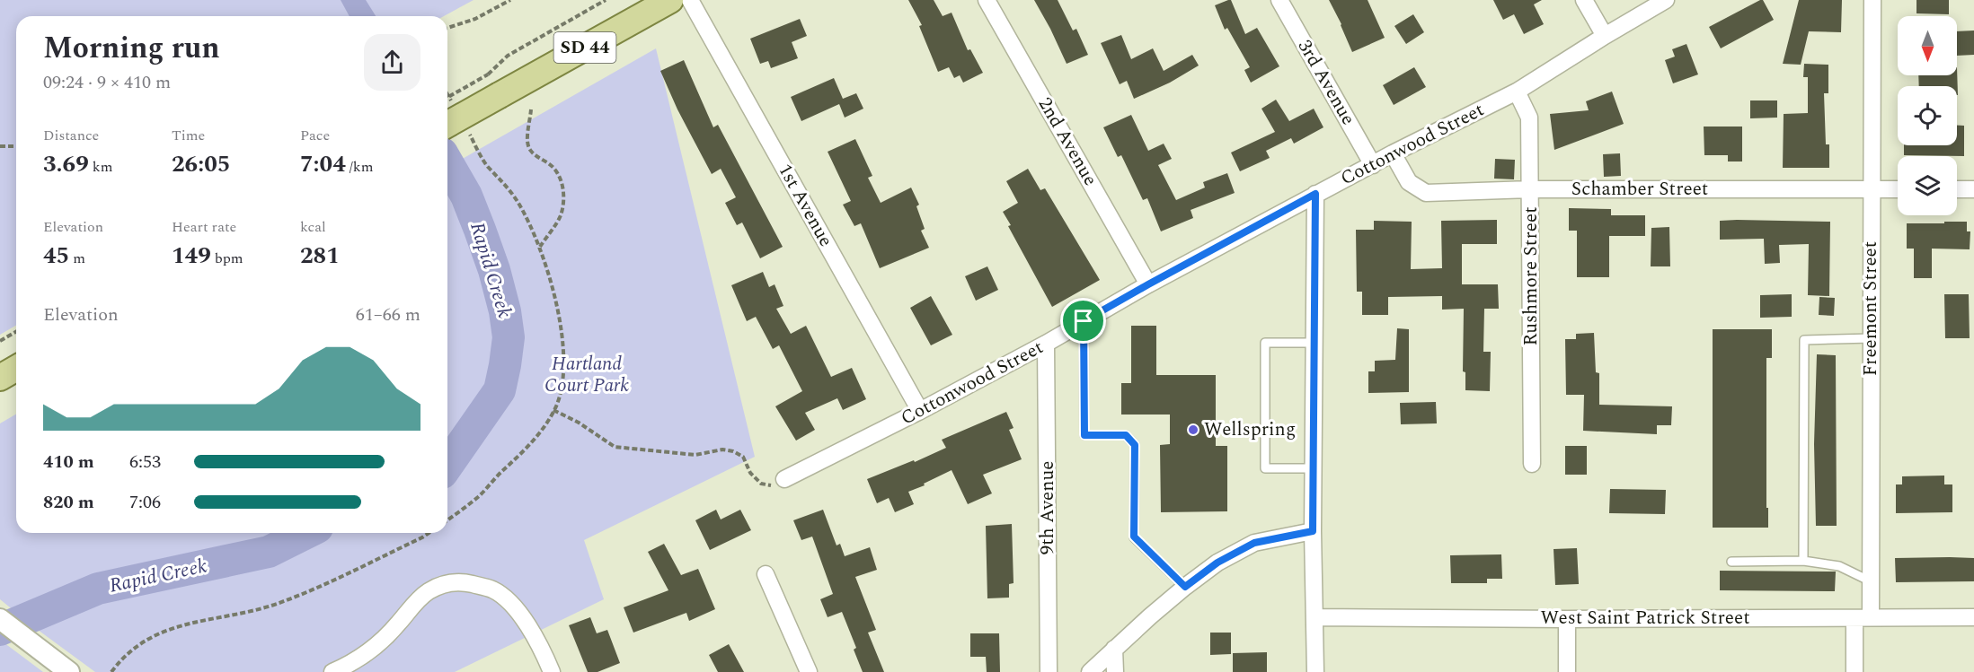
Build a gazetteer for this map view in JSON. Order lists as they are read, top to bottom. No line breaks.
{"streets":{"main road":["SD 44"],"street":["3rd Avenue","2nd Avenue","Cottonwood Street","Schamber Street","1st Avenue","Rushmore Street","Freemont Street","9th Avenue","West Saint Patrick Street"]},"crossings":[["3rd Avenue","Cottonwood Street"],["2nd Avenue","Cottonwood Street"],["Cottonwood Street","Schamber Street"],["Cottonwood Street","1st Avenue"],["Cottonwood Street","Rushmore Street"],["Cottonwood Street","9th Avenue"],["Schamber Street","Rushmore Street"],["Schamber Street","Freemont Street"],["Freemont Street","West Saint Patrick Street"]],"water":["Rapid Creek"],"parks":["Hartland Court Park"],"places":["Wellspring"],"north":"bottom","page":{"heading":["Morning run","09:24 · 9 × 410 m"],"stats":[["Distance","3.69 km"],["Time","26:05"],["Pace","7:04 /km"],["Elevation","45 m"],["Heart rate","149 bpm"],["kcal","281"]],"chart":["Elevation","61–66 m"],"list":[{"name":"410 m","note":"6:53"},{"name":"820 m","note":"7:06"}]}}
